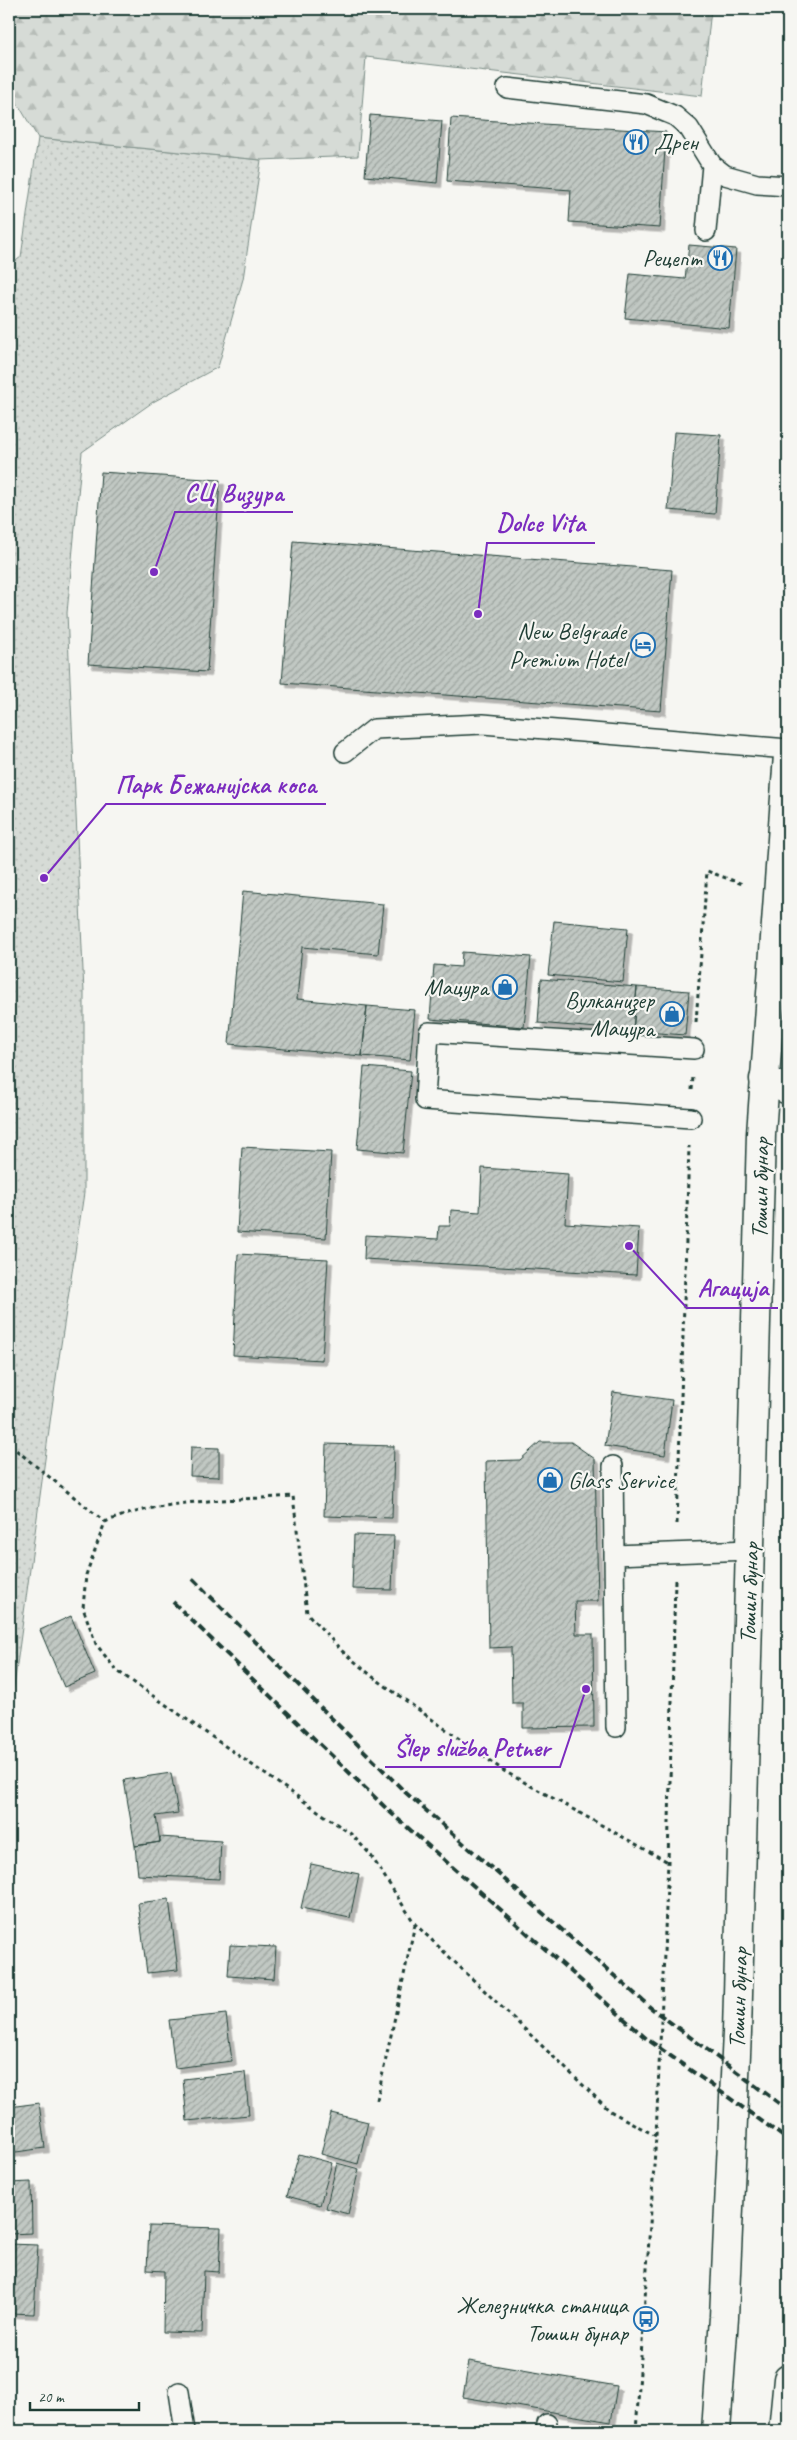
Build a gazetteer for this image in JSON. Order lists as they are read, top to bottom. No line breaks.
{"streets":{"main road":["Тошин бунар"]},"places":{"restaurant":["Дрен","Рецепт"],"other":["СЦ Визура","Dolce Vita","Парк Бежанијска коса","Агација","Šlep služba Petner"],"hotel":["New Belgrade Premium Hotel"],"shop":["Мацура","Вулканизер Мацура","Glass Service"],"bus stop":["Железничка станица Тошин бунар"]},"scale_bar":"20 m"}
